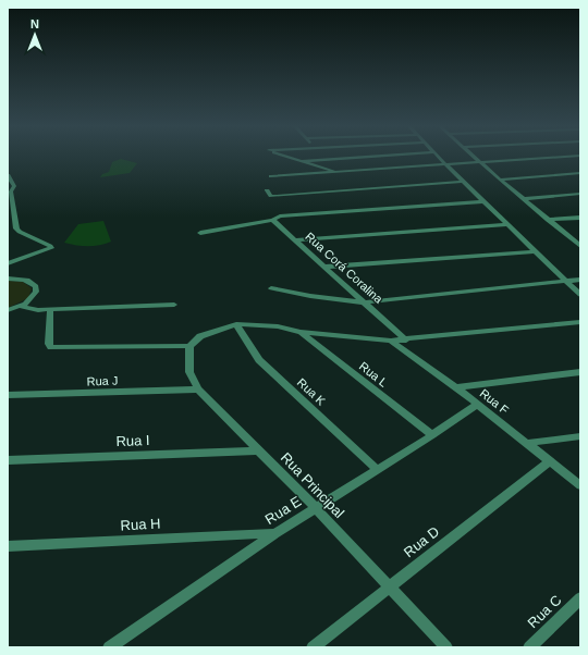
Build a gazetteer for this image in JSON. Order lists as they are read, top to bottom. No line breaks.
{"streets":{"street":["Rua Corá Coralina","Rua L","Rua J","Rua K","Rua F","Rua I","Rua Principal","Rua E","Rua H","Rua D","Rua C"]},"crossings":[["Rua L","Rua E"],["Rua J","Rua Principal"],["Rua K","Rua E"],["Rua F","Rua E"],["Rua F","Rua D"],["Rua I","Rua Principal"],["Rua Principal","Rua E"],["Rua Principal","Rua D"],["Rua E","Rua H"]],"north":"top"}
